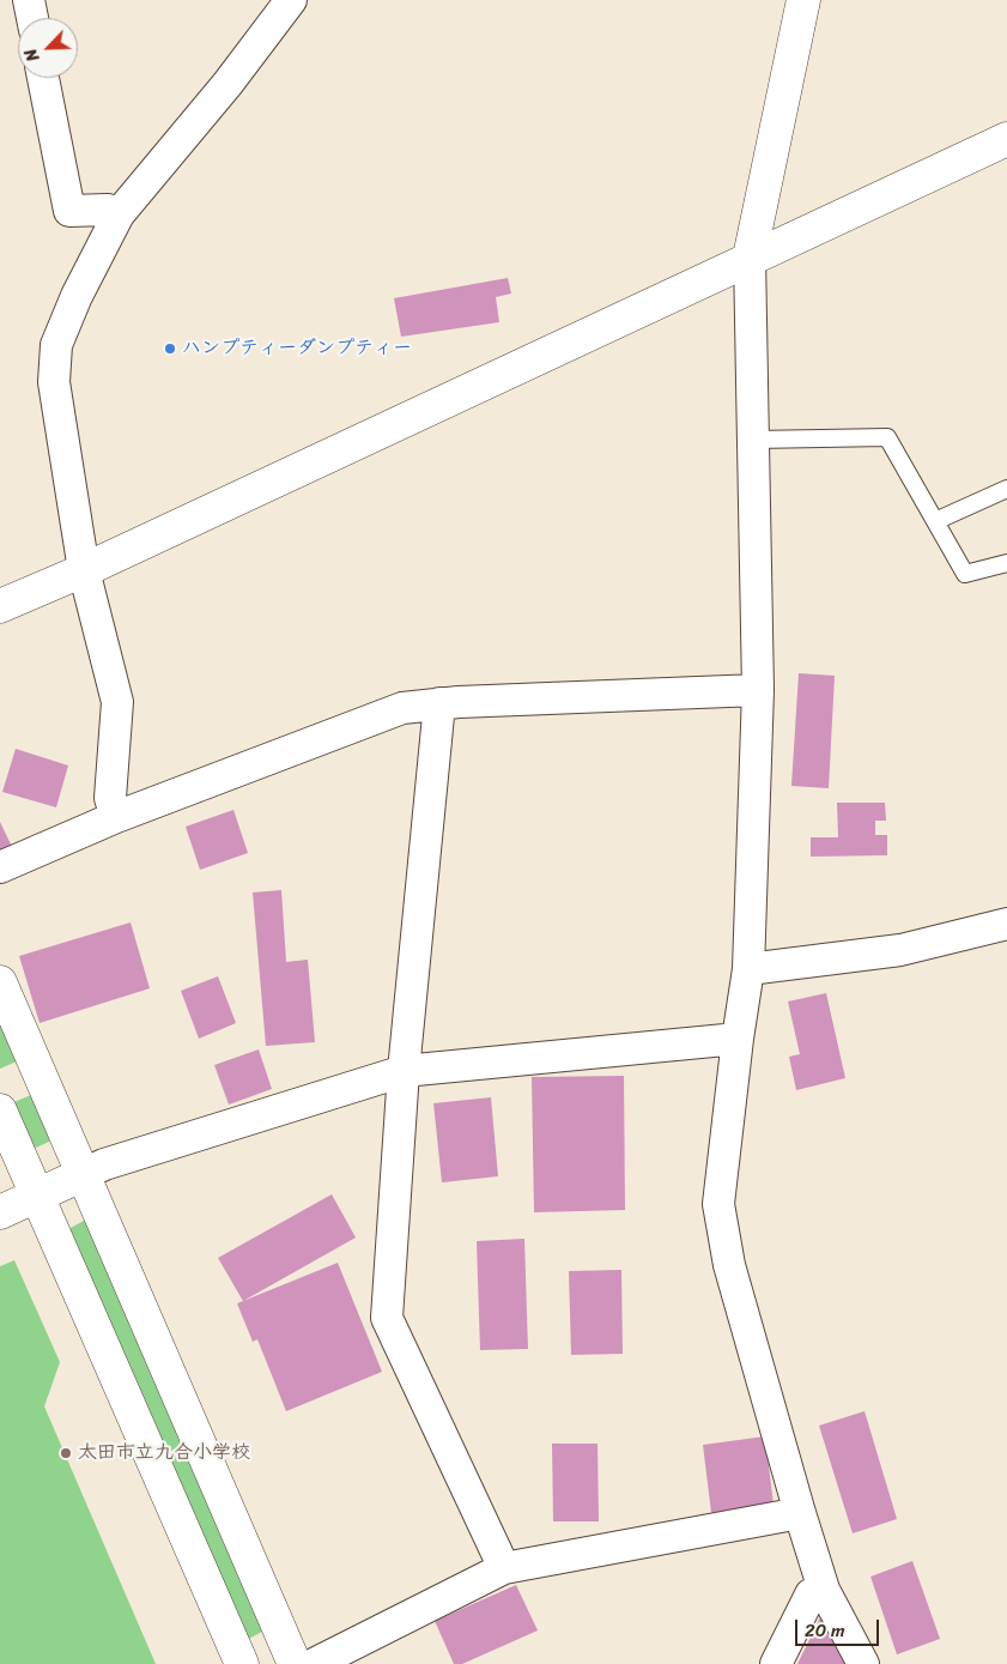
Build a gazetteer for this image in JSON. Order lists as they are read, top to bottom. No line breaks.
{"places":["ハンプティーダンプティー","太田市立九合小学校"],"scale_bar":"20 m","north":"bottom left"}
